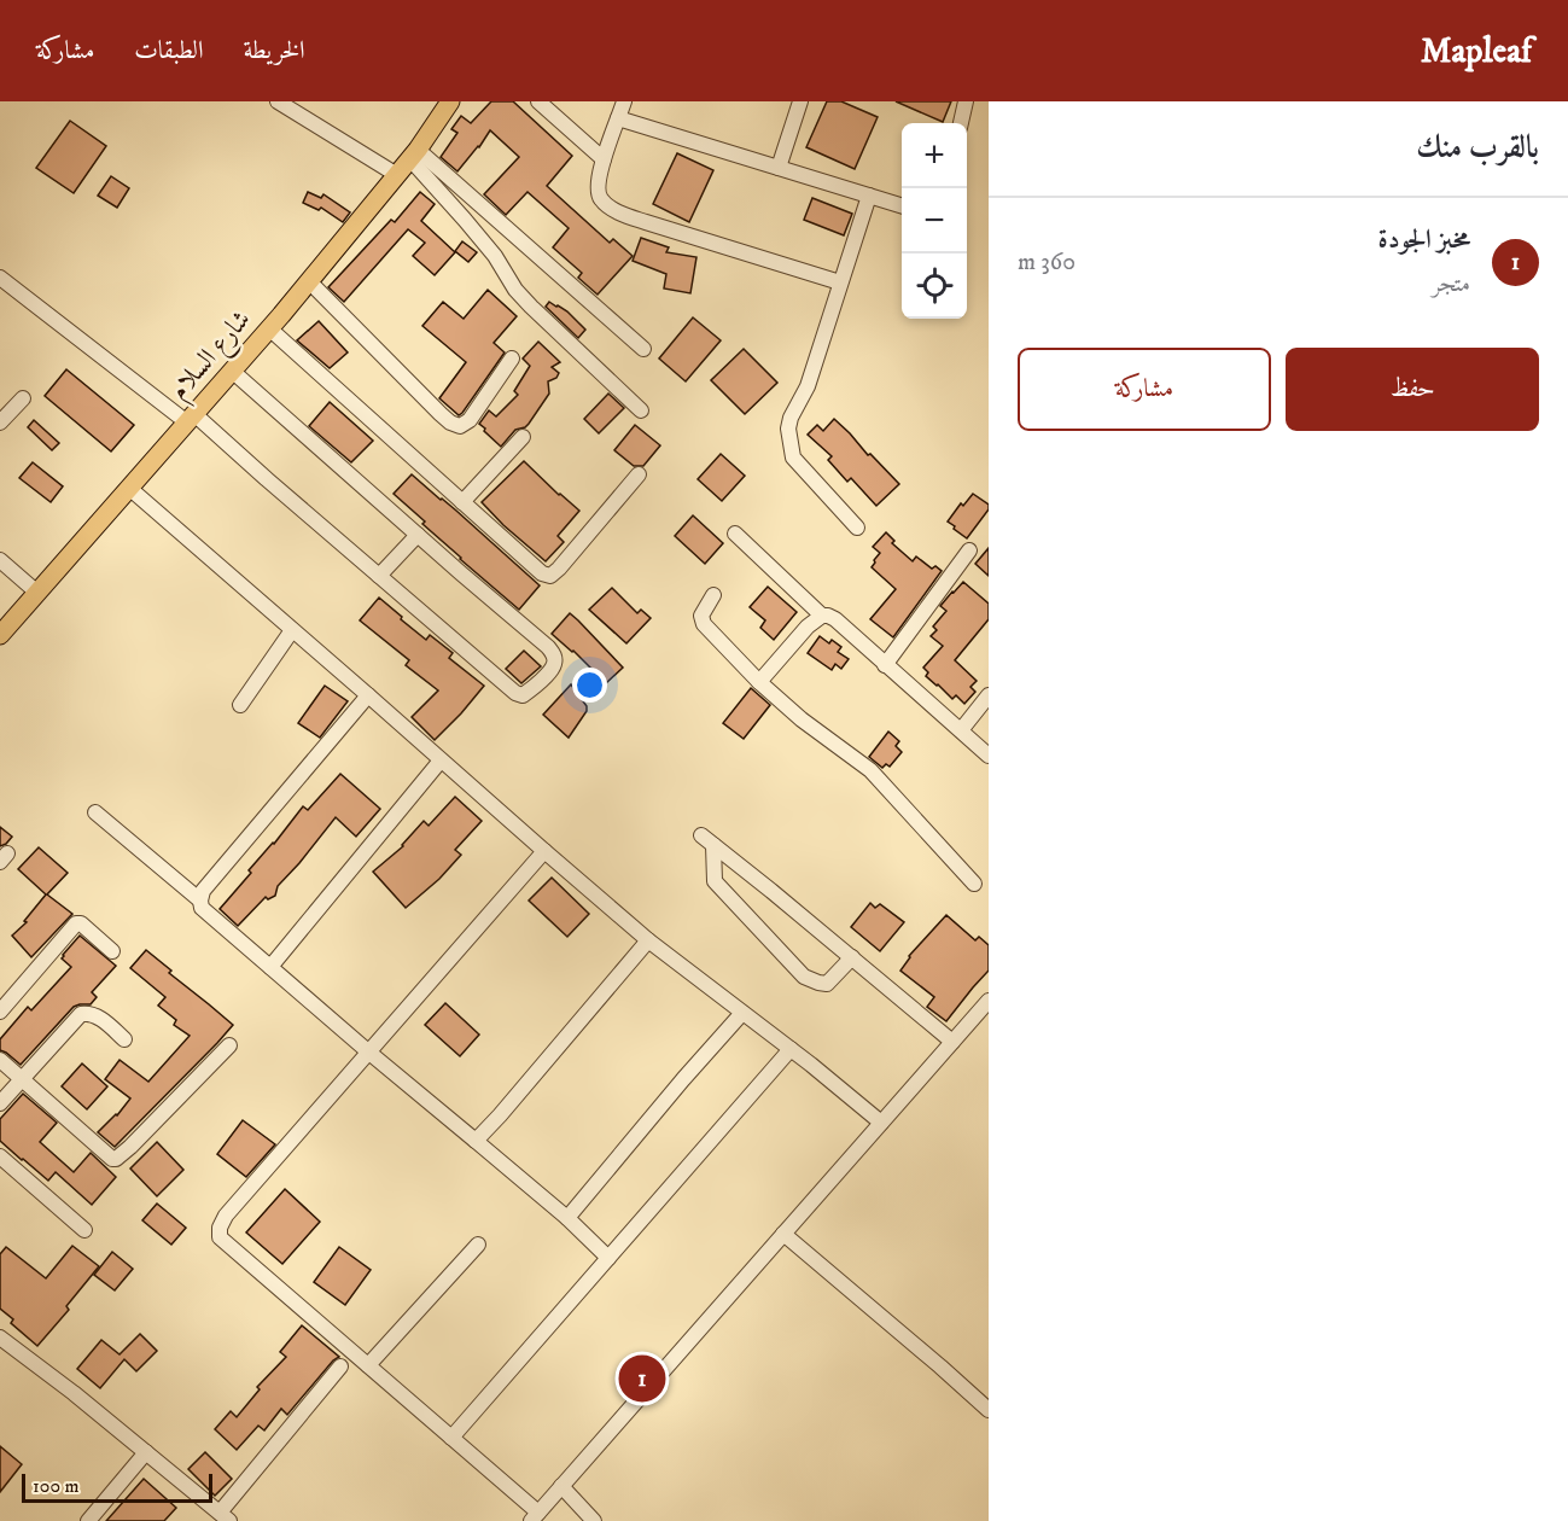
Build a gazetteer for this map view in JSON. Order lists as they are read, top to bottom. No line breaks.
{"streets":{"main road":["شارع السلام"]},"scale_bar":"100 m","page":{"header":"Mapleaf","nav":["الخريطة","الطبقات","مشاركة"],"heading":"بالقرب منك","map_buttons":["+","−"],"list":[{"mark":"1","name":"مخبز الجودة","note":"متجر","value":"360 m"}],"buttons":["حفظ","مشاركة"],"pins":"1","scale":"100 m"}}
